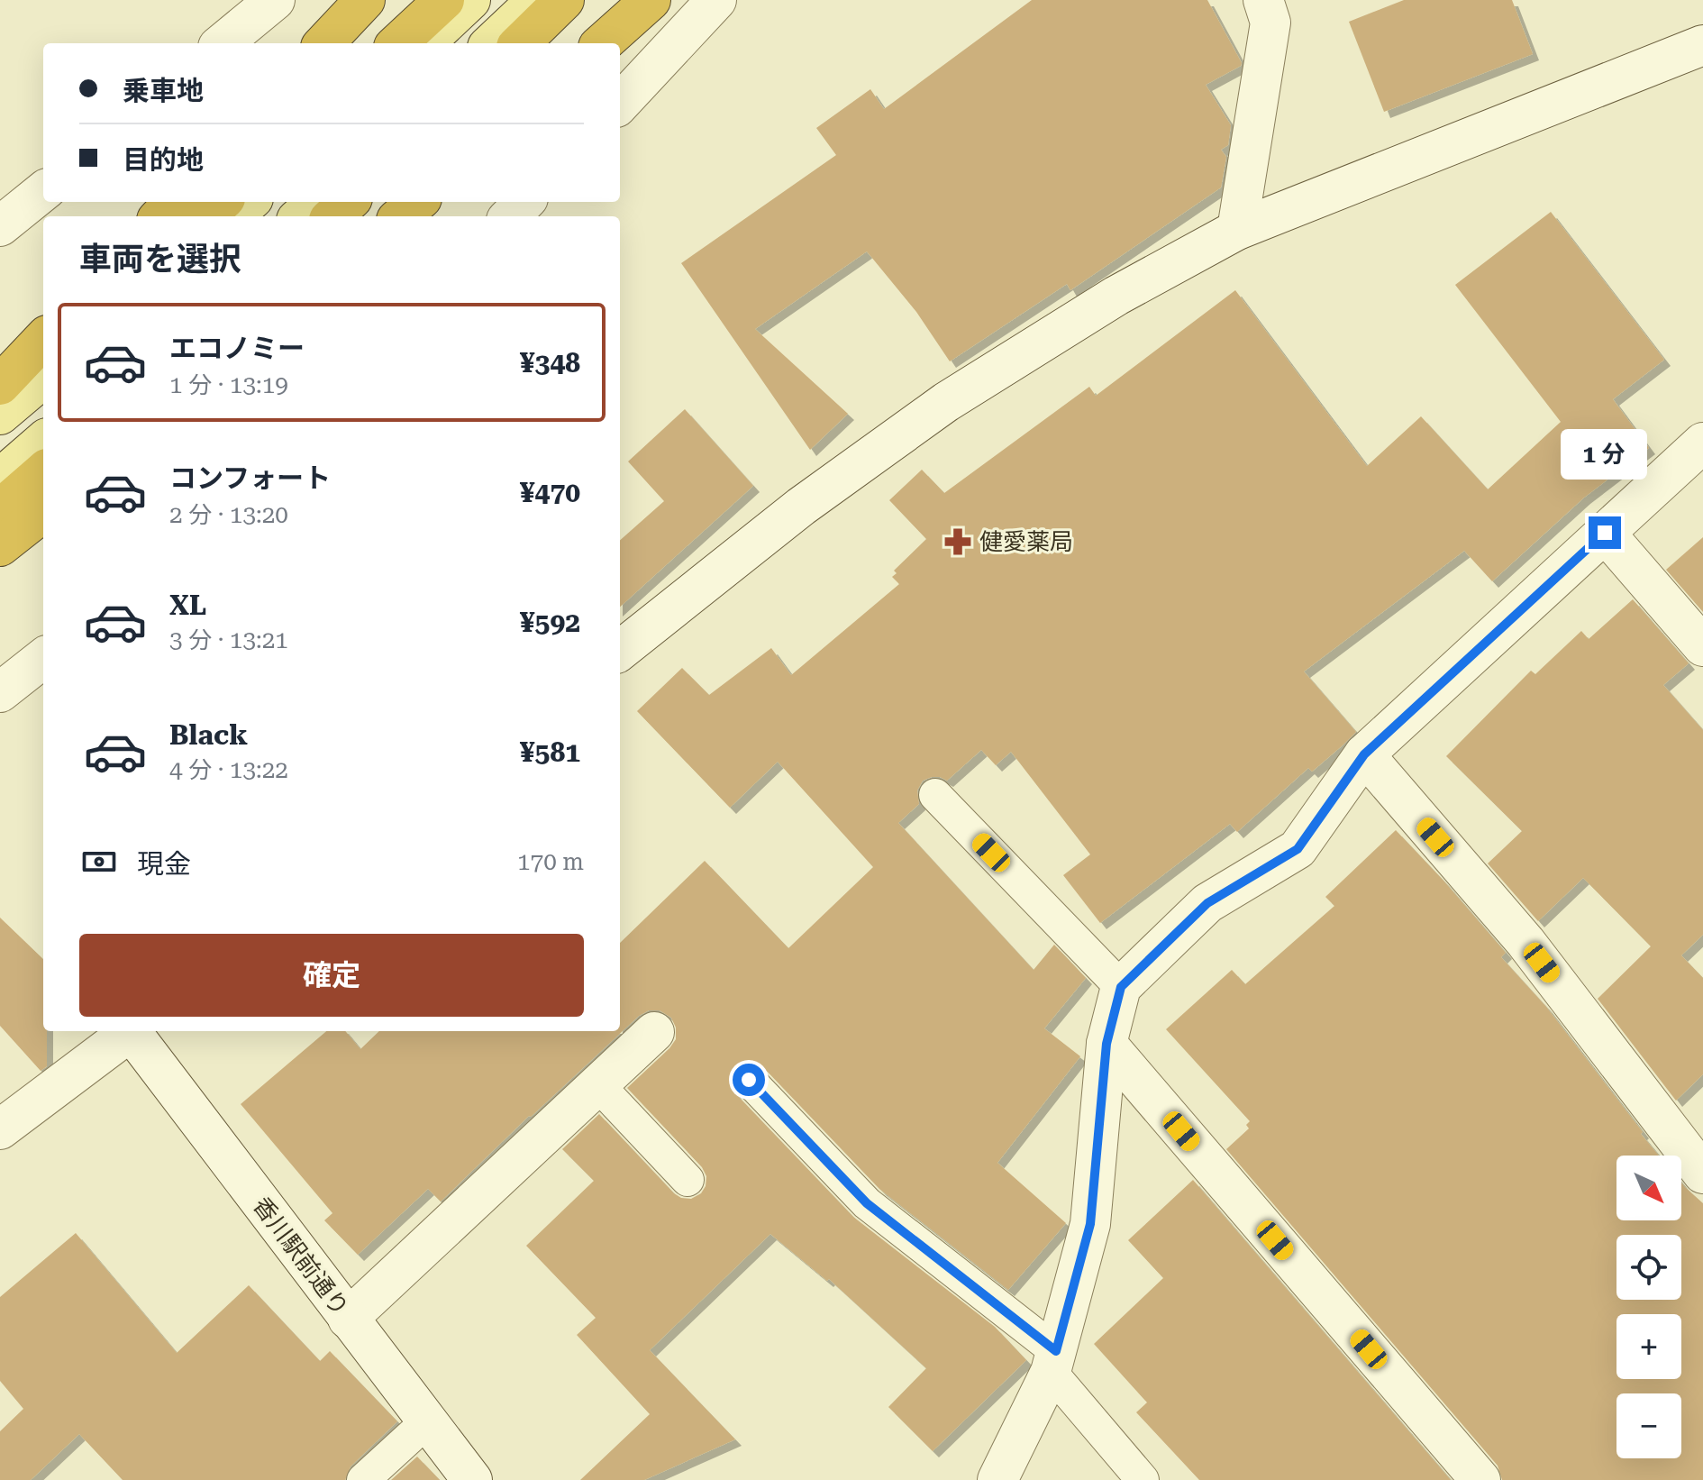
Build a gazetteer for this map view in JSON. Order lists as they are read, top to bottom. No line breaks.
{"streets":{"street":["香川駅前通り"]},"places":{"pharmacy":["健愛薬局"]},"north":"bottom right","page":{"banner":["乗車地","目的地"],"heading":"車両を選択","list":[{"name":"エコノミー","note":"1 分 · 13:19","value":"¥348"},{"name":"コンフォート","note":"2 分 · 13:20","value":"¥470"},{"name":"XL","note":"3 分 · 13:21","value":"¥592"},{"name":"Black","note":"4 分 · 13:22","value":"¥581"}],"bubble":"1 分","pay":["現金","170 m"],"buttons":"確定","map_buttons":["+","−"]}}
